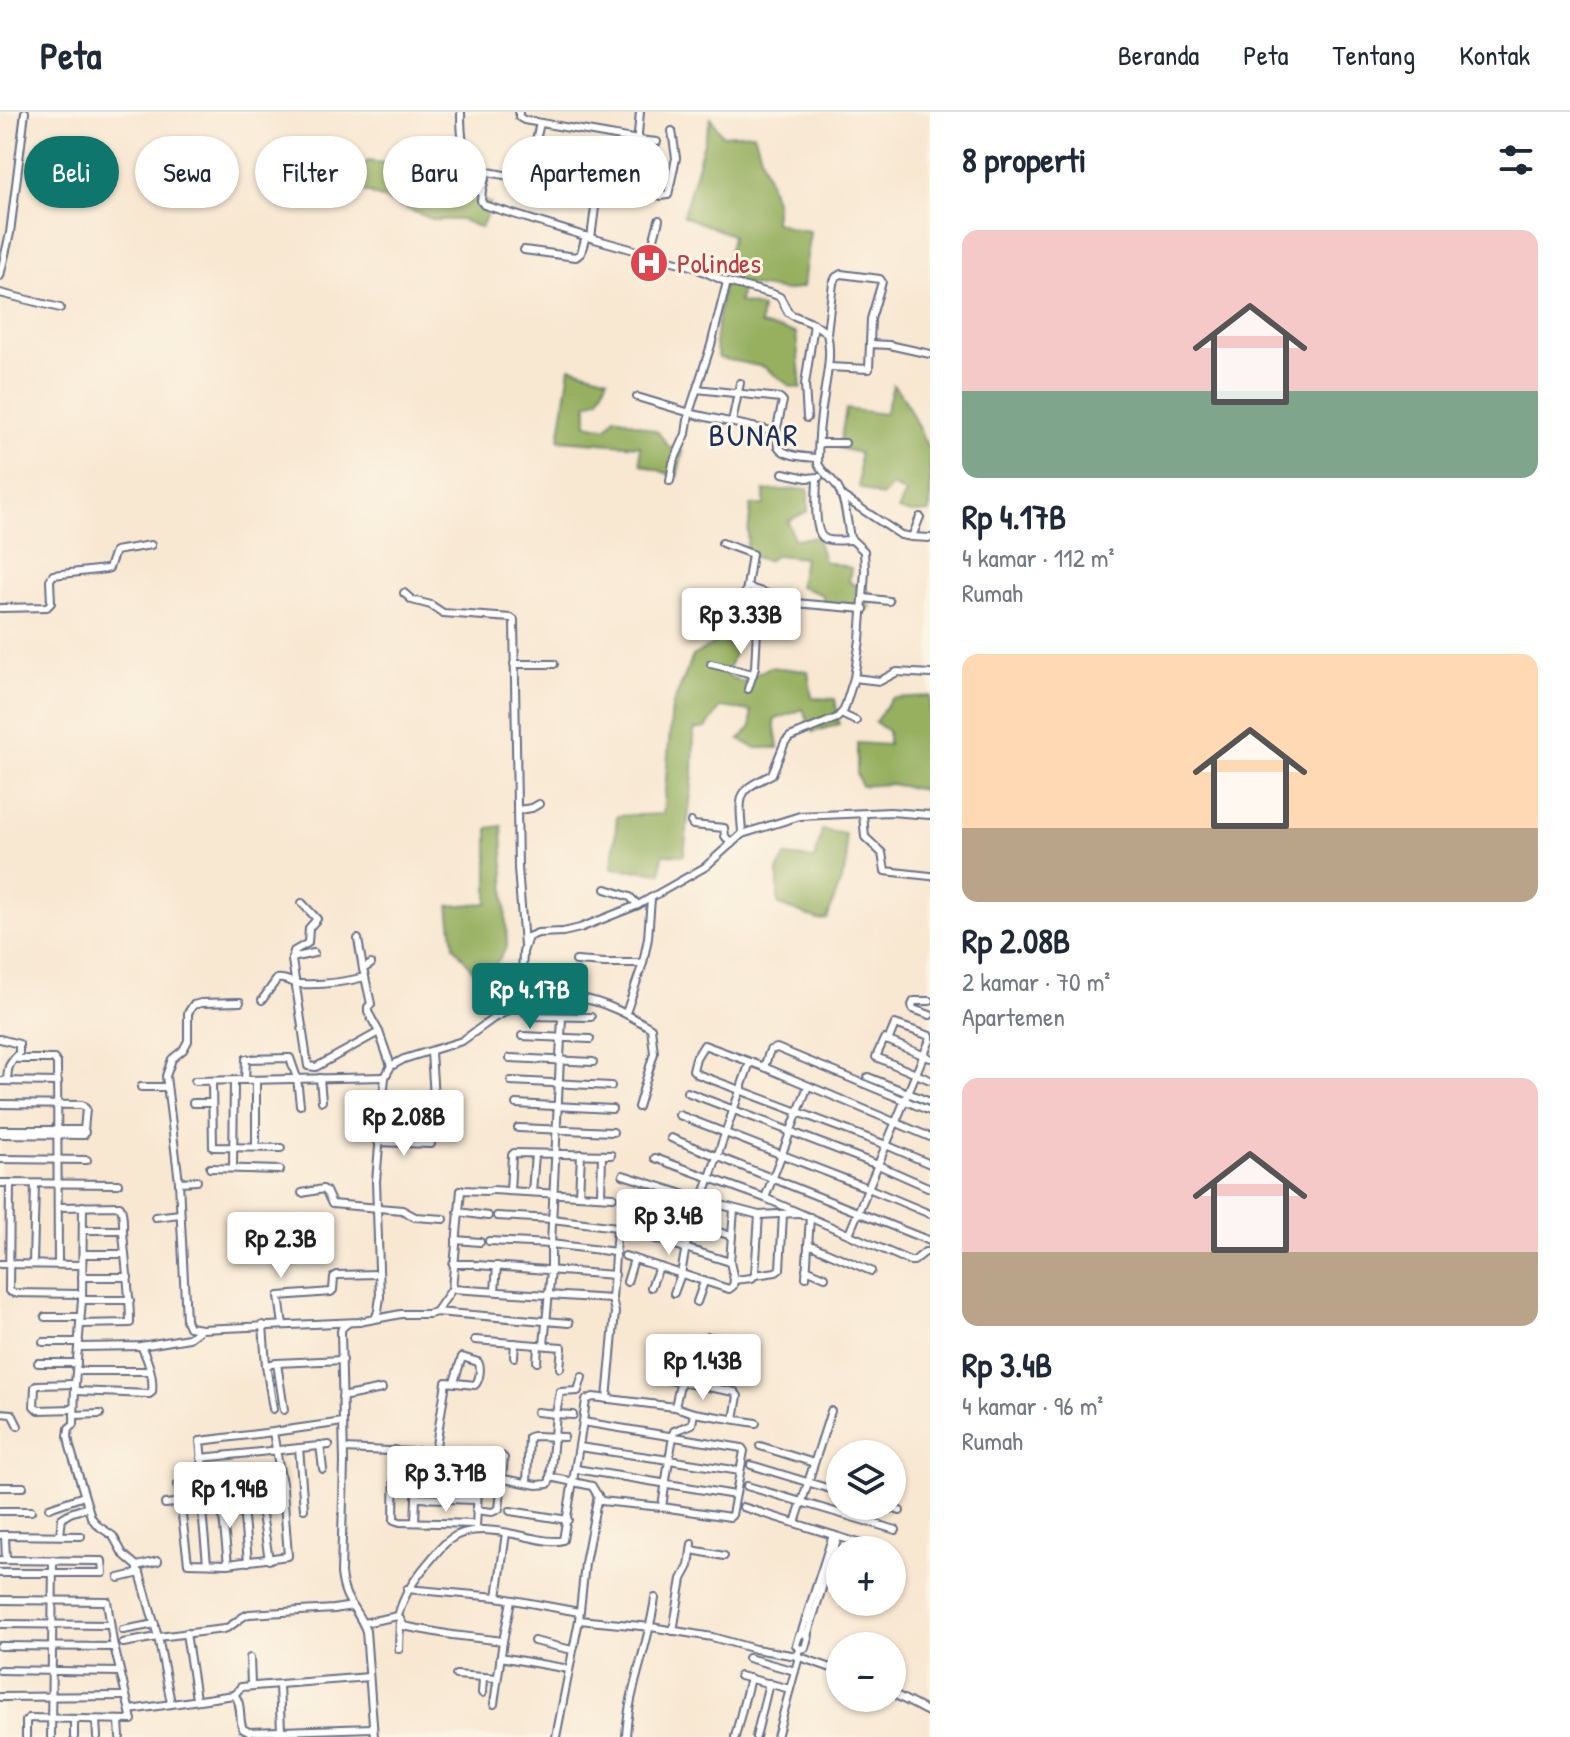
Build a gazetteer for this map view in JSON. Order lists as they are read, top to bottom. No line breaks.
{"districts":["BUNAR"],"places":{"hospital":["Polindes"]},"page":{"header":"Peta","nav":["Beranda","Peta","Tentang","Kontak"],"heading":"8 properti","chip":["Beli","Sewa","Filter","Baru","Apartemen"],"list":[{"name":"Rp 4.17B","note":"4 kamar · 112 m² · Rumah"},{"name":"Rp 2.08B","note":"2 kamar · 70 m² · Apartemen"},{"name":"Rp 3.4B","note":"4 kamar · 96 m² · Rumah"}],"price":["Rp 3.33B","Rp 4.17B","Rp 2.08B","Rp 3.4B","Rp 2.3B","Rp 1.43B","Rp 3.71B","Rp 1.94B"],"map_buttons":["+","−"]}}
